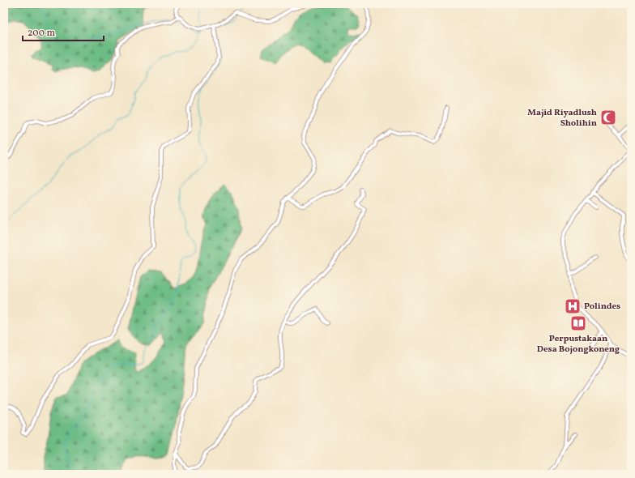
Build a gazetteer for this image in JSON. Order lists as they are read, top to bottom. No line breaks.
{"places":{"mosque":["Majid Riyadlush Sholihin"],"hospital":["Polindes"],"library":["Perpustakaan Desa Bojongkoneng"]},"scale_bar":"200 m"}
